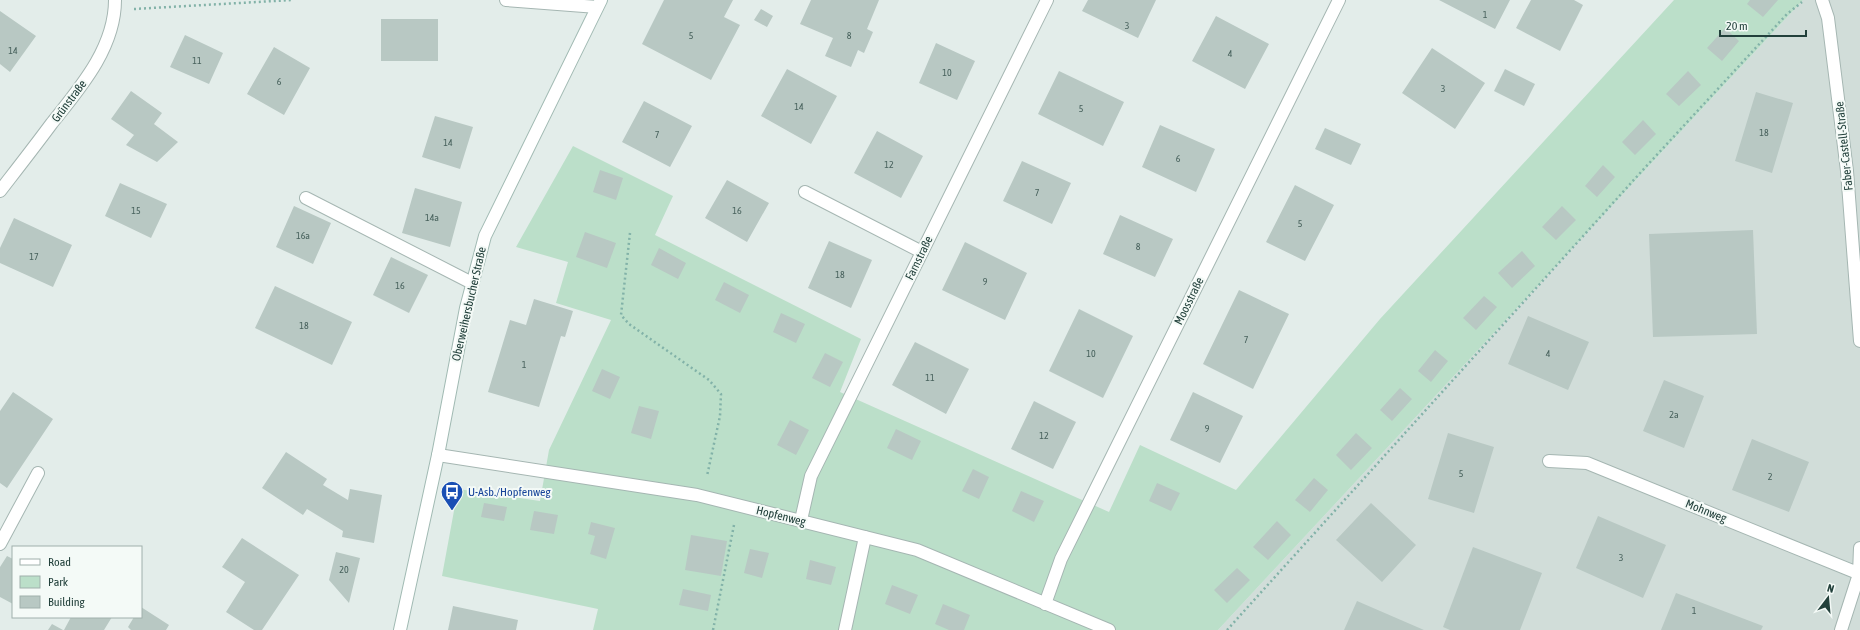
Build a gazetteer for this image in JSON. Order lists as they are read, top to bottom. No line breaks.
{"streets":{"street":["Grünstraße","Faber-Castell-Straße","Farnstraße","Moosstraße","Oberweihersbucher Straße","Mohnweg","Hopfenweg"]},"crossings":[["Farnstraße","Hopfenweg"],["Moosstraße","Hopfenweg"],["Oberweihersbucher Straße","Hopfenweg"]],"places":{"bus stop":["U-Asb./Hopfenweg"]},"house_numbers":["1","3","5","8","14","4","11","10","6","3","14","5","18","7","14","6","12","7","15","16","14a","5","16a","8","17","18","9","16","18","7","10","4","1","11","2a","9","12","5","2","3","20","1"],"legend":["Road","Park","Building"],"scale_bar":"20 m","north":"top"}
